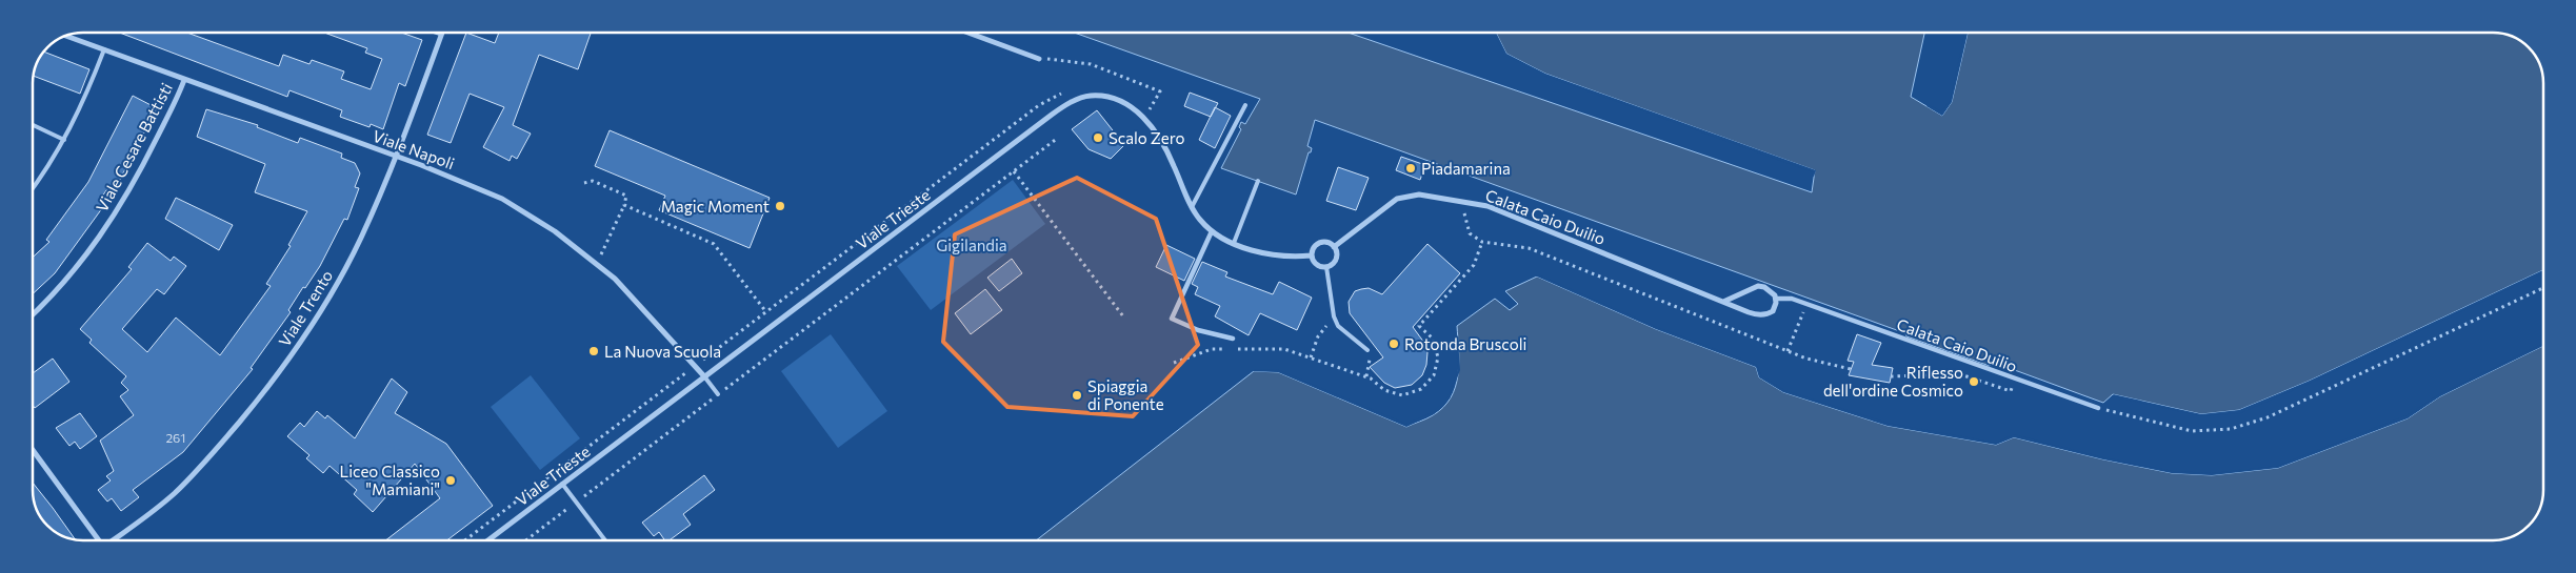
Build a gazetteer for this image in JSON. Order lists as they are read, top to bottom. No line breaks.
{"streets":{"street":["Viale Cesare Battisti","Viale Napoli","Calata Caio Duilio","Viale Trieste","Viale Trento"]},"crossings":[["Viale Cesare Battisti","Viale Napoli"],["Viale Napoli","Viale Trieste"],["Viale Napoli","Viale Trento"],["Calata Caio Duilio","Viale Trieste"]],"parks":["Gigilandia"],"places":["Scalo Zero","Piadamarina","Magic Moment","Rotonda Bruscoli","La Nuova Scuola","Riflesso dell'ordine Cosmico","Spiaggia di Ponente","Liceo Classico \"Mamiani\""],"house_numbers":["261"]}
